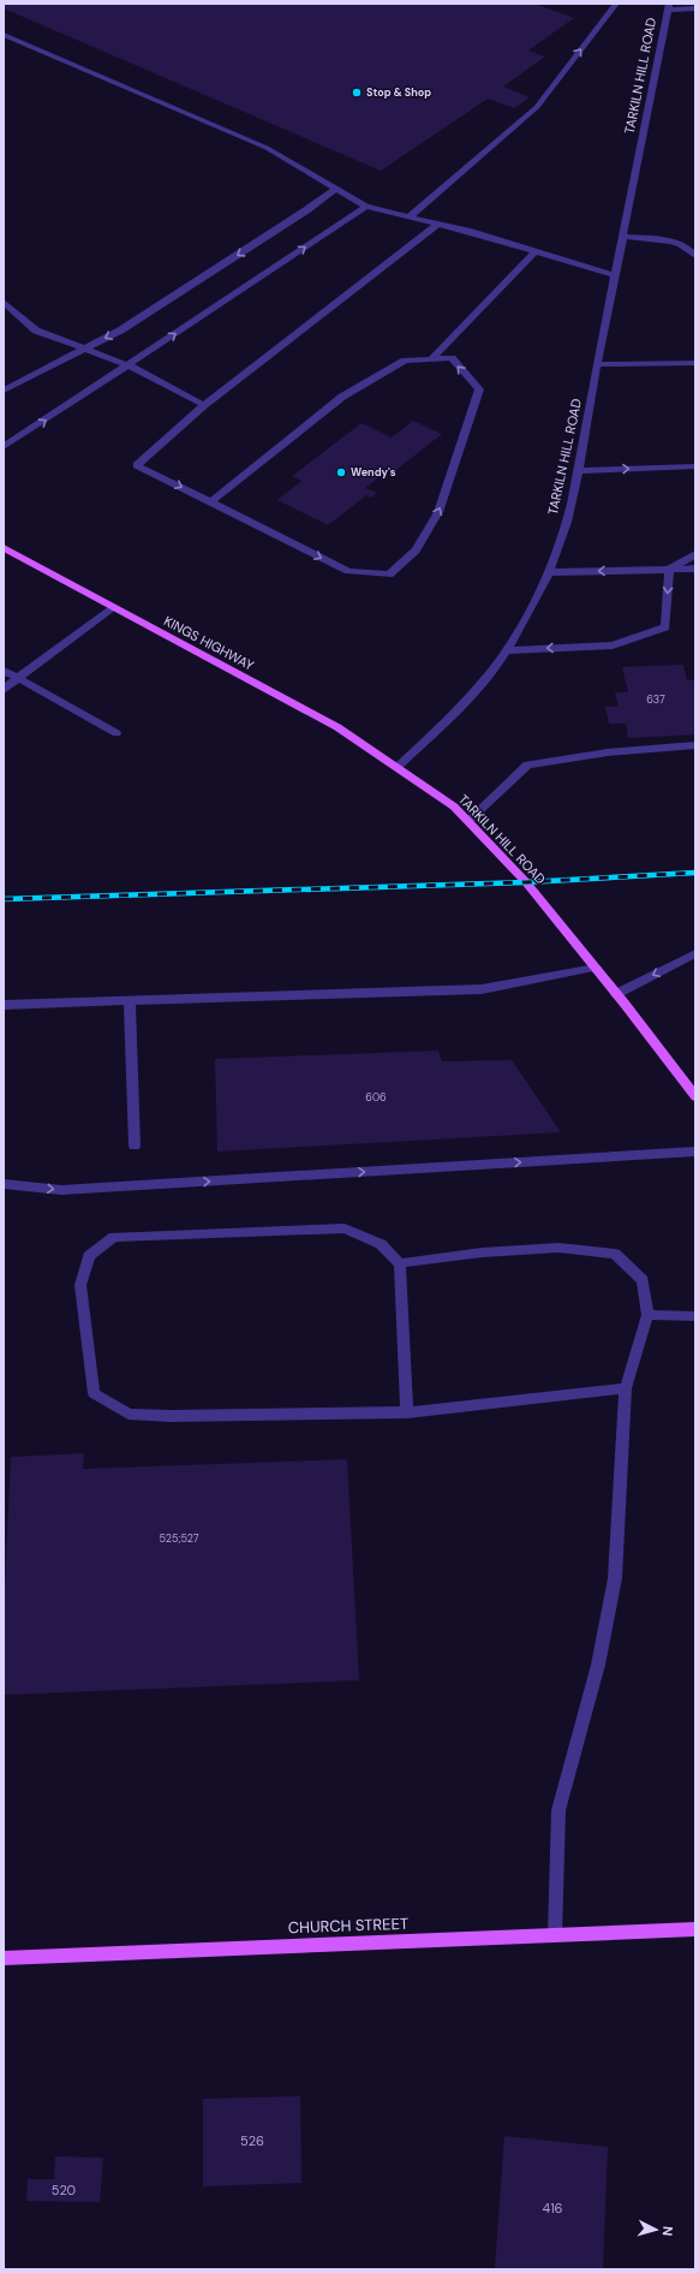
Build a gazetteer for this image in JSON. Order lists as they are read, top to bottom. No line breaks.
{"streets":{"main road":["TARKILN HILL ROAD","KINGS HIGHWAY","CHURCH STREET"]},"crossings":[["TARKILN HILL ROAD","KINGS HIGHWAY"]],"places":["Stop & Shop","Wendy's"],"house_numbers":["637","606","525;527","526","520","416"],"north":"right"}
